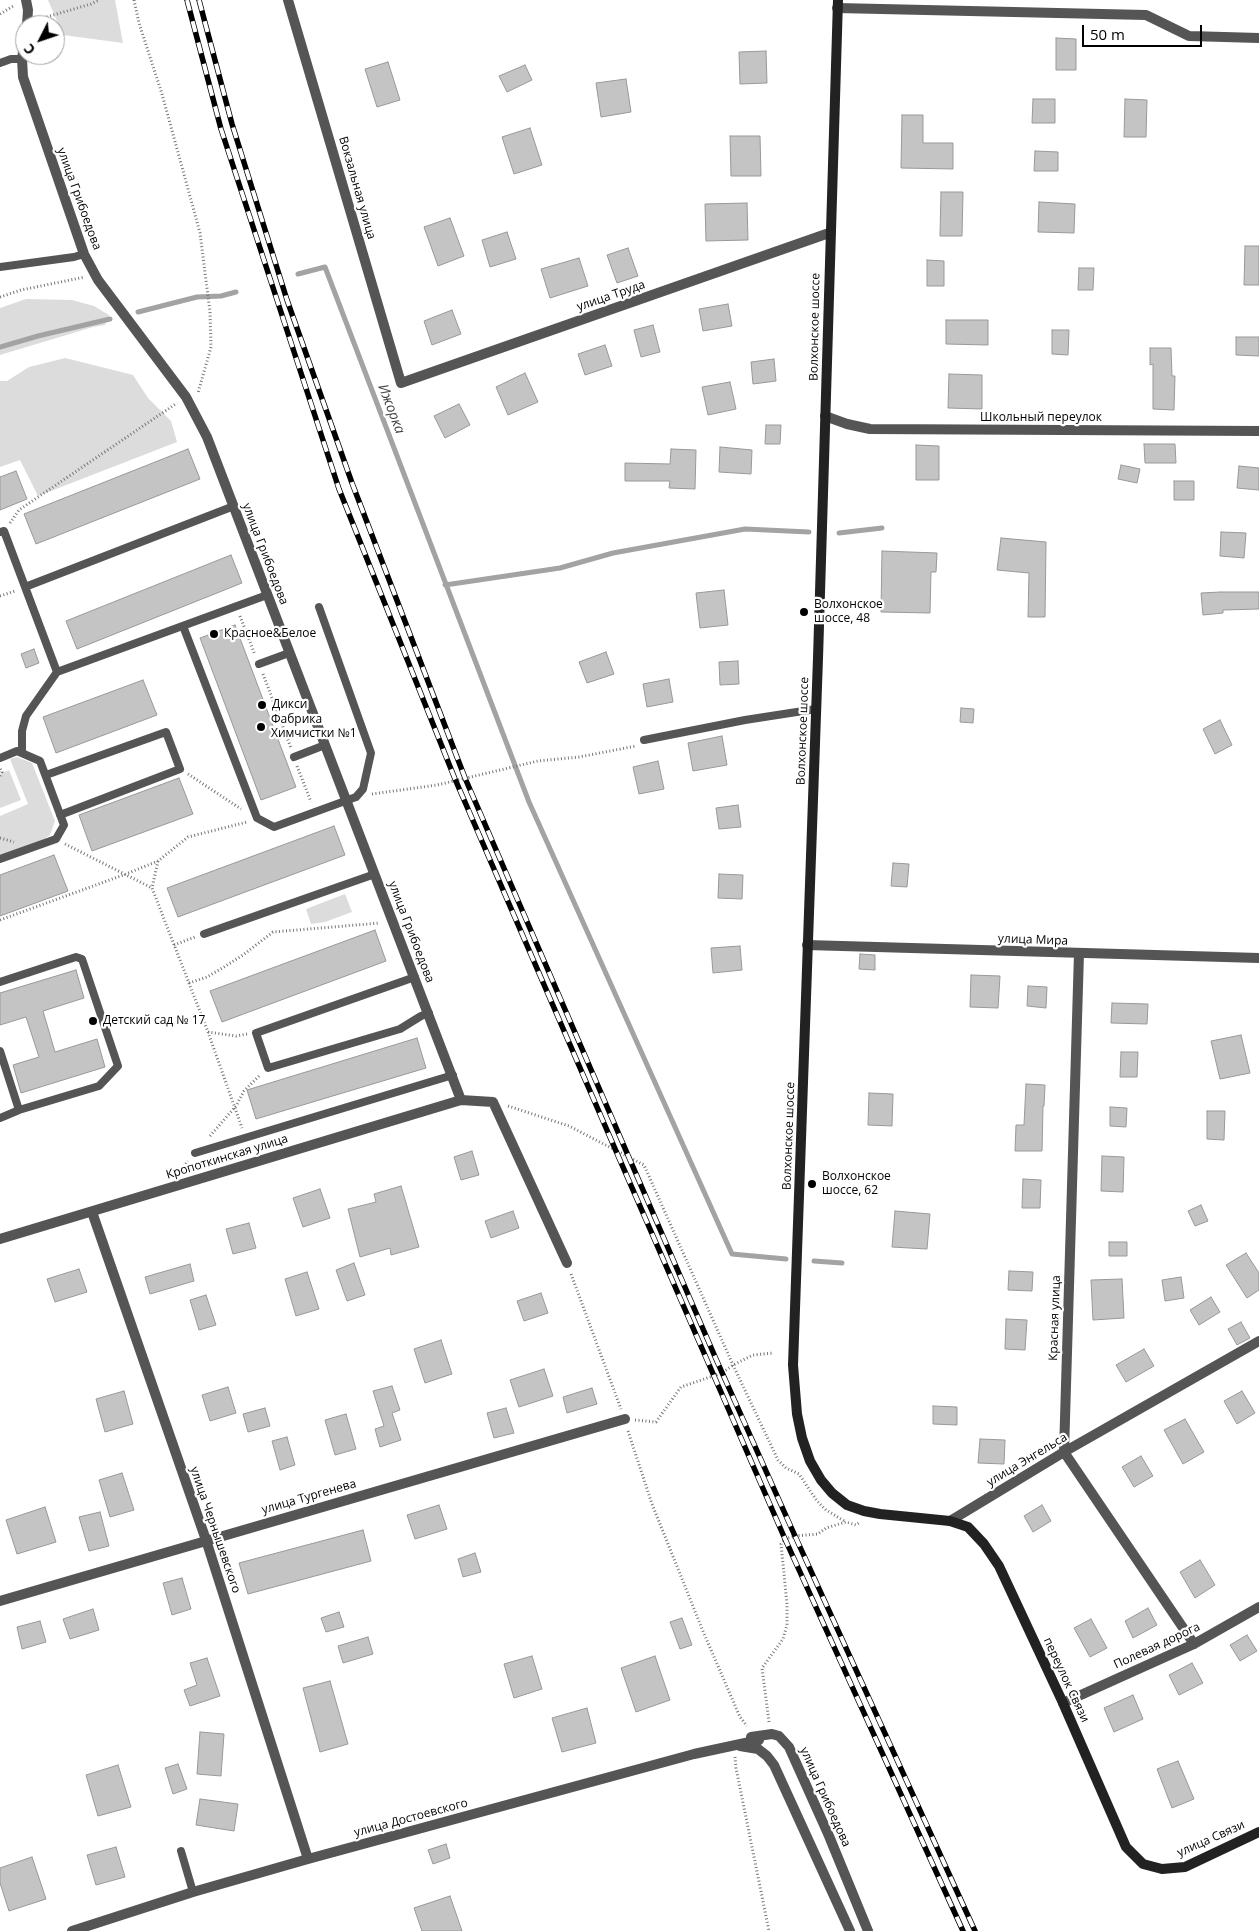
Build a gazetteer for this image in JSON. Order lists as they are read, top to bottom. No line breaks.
{"streets":{"street":["Вокзальная улица","улица Грибоедова","улица Труда","Волхонское шоссе","Школьный переулок","улица Мира","Кропоткинская улица","Красная улица","улица Энгельса","улица Тургенева","улица Чернышевского","Полевая дорога","переулок Связи","улица Достоевского","улица Связи"]},"crossings":[["Вокзальная улица","улица Труда"],["улица Грибоедова","Кропоткинская улица"],["улица Грибоедова","улица Достоевского"],["улица Труда","Волхонское шоссе"],["Волхонское шоссе","Школьный переулок"],["Волхонское шоссе","улица Мира"],["улица Мира","Красная улица"],["Кропоткинская улица","улица Чернышевского"],["Красная улица","улица Энгельса"],["улица Энгельса","переулок Связи"],["улица Тургенева","улица Чернышевского"],["улица Чернышевского","улица Достоевского"],["Полевая дорога","переулок Связи"],["переулок Связи","улица Связи"]],"water":["Ижорка"],"places":["Волхонское шоссе, 48","Красное&Белое","Дикси","Фабрика Химчистки №1","Детский сад № 17","Волхонское шоссе, 62"],"scale_bar":"50 m","north":"bottom left"}
